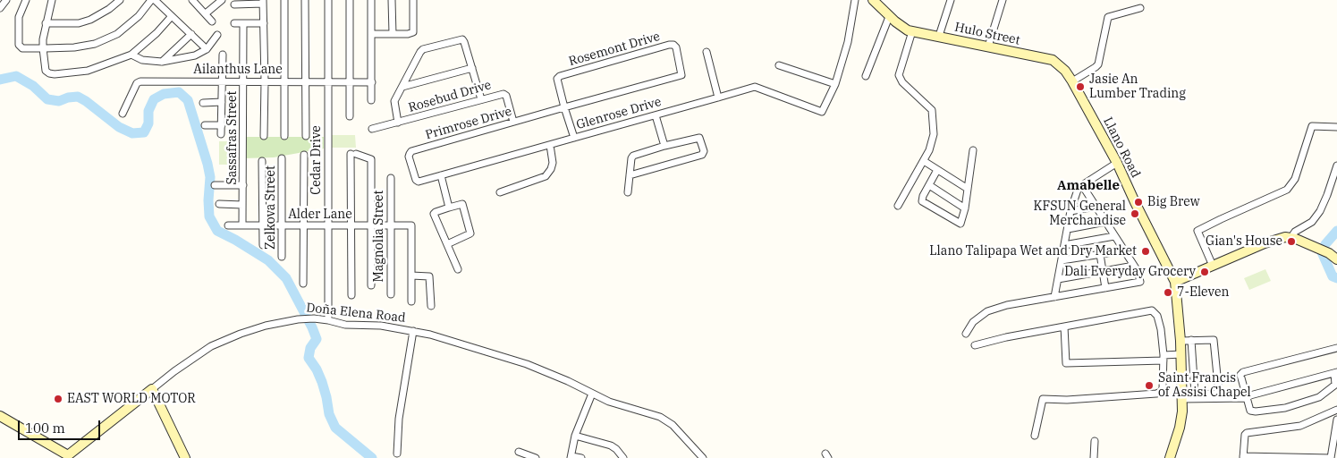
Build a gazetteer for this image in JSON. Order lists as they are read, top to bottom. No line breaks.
{"streets":{"main road":["Hulo Street","Llano Road","Doña Elena Road"],"street":["Rosemont Drive","Ailanthus Lane","Rosebud Drive","Glenrose Drive","Primrose Drive","Sassafras Street","Cedar Drive","Zelkova Street","Alder Lane","Magnolia Street"]},"crossings":[["Hulo Street","Llano Road"],["Rosemont Drive","Primrose Drive"],["Ailanthus Lane","Sassafras Street"],["Ailanthus Lane","Cedar Drive"],["Rosebud Drive","Primrose Drive"],["Glenrose Drive","Primrose Drive"],["Sassafras Street","Alder Lane"],["Cedar Drive","Alder Lane"],["Cedar Drive","Doña Elena Road"],["Zelkova Street","Alder Lane"],["Alder Lane","Magnolia Street"]],"districts":["Amabelle"],"places":["Jasie An Lumber Trading","Big Brew","KFSUN General Merchandise","Gian's House","Llano Talipapa Wet and Dry Market","Dali Everyday Grocery","7-Eleven","Saint Francis of Assisi Chapel","EAST WORLD MOTOR"],"scale_bar":"100 m"}
